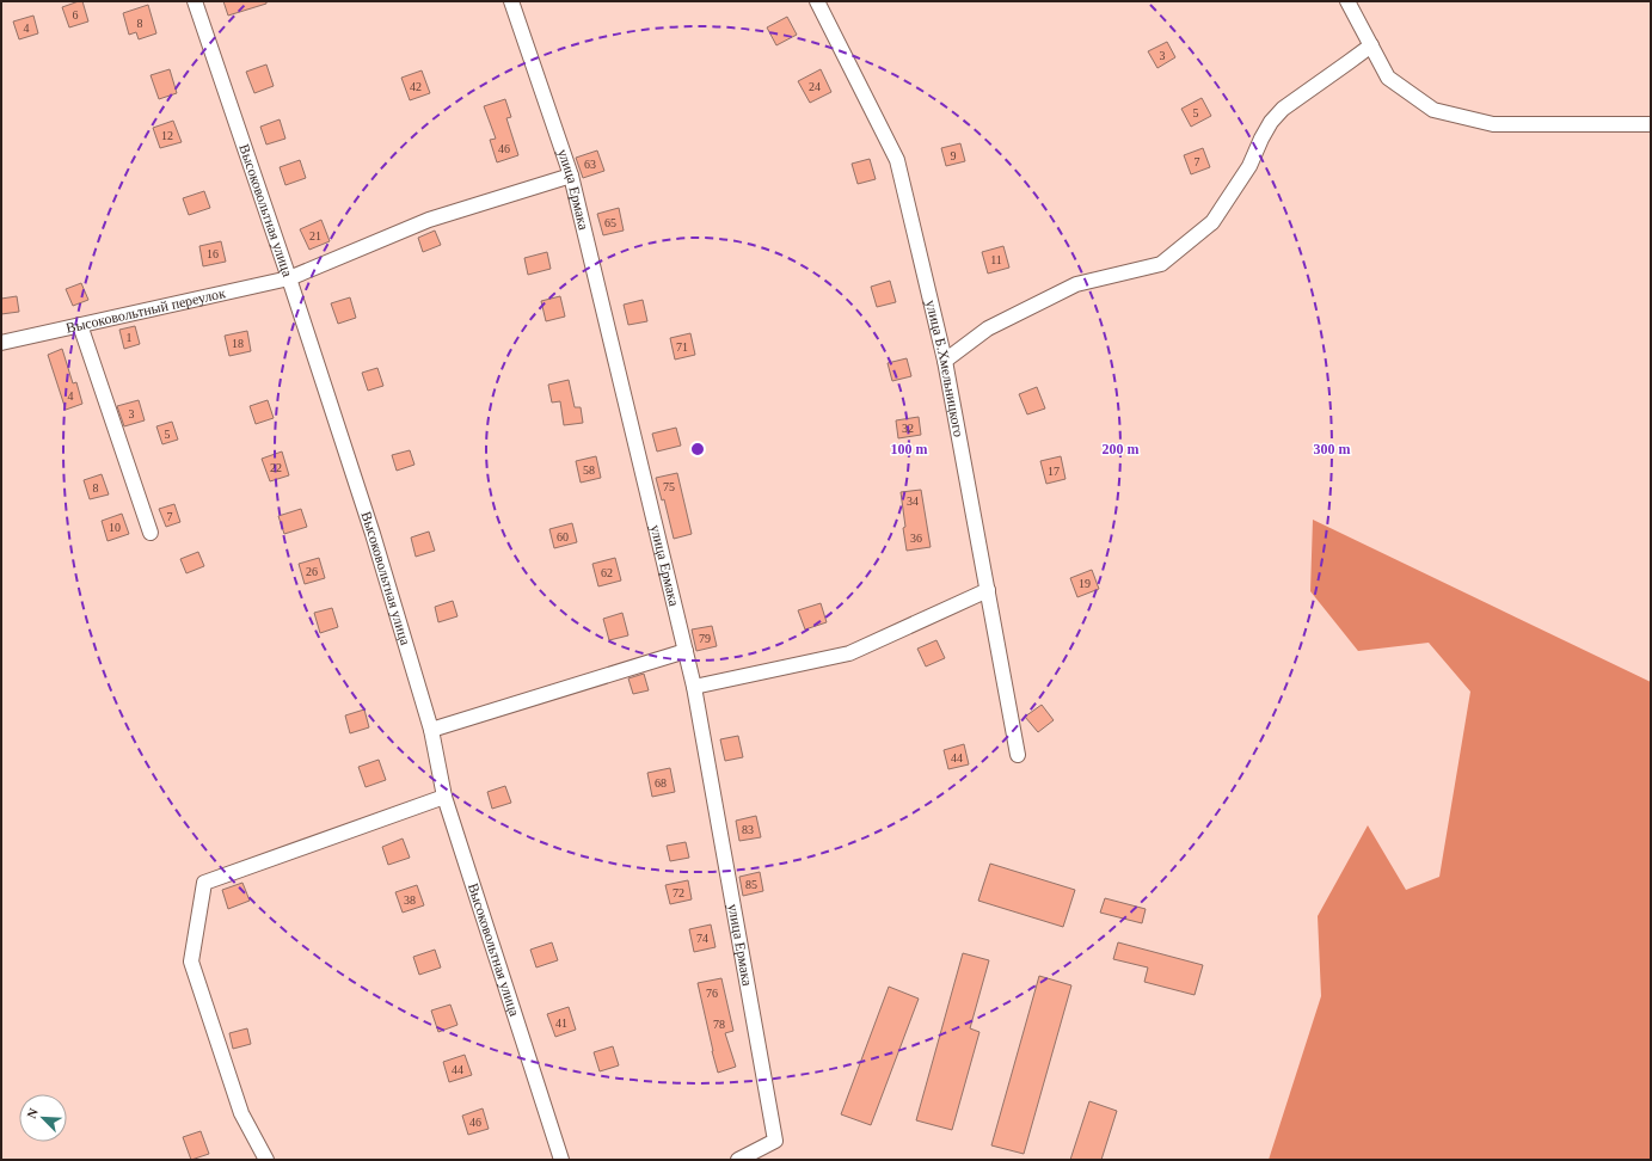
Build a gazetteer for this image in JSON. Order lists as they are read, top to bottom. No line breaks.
{"streets":{"street":["улица Ермака","Высоковольтная улица","Высоковольтный переулок","улица Б.Хмельницкого"]},"crossings":[["улица Ермака","Высоковольтный переулок"],["Высоковольтная улица","Высоковольтный переулок"]],"house_numbers":["6","8","4","3","42","24","5","12","46","9","7","63","65","21","16","11","1","18","71","4","3","32","5","22","58","17","75","8","34","7","10","60","36","26","62","19","79","44","68","83","85","72","38","74","76","41","78","44","46"],"north":"top left","rings":["100 m","200 m","300 m"]}
